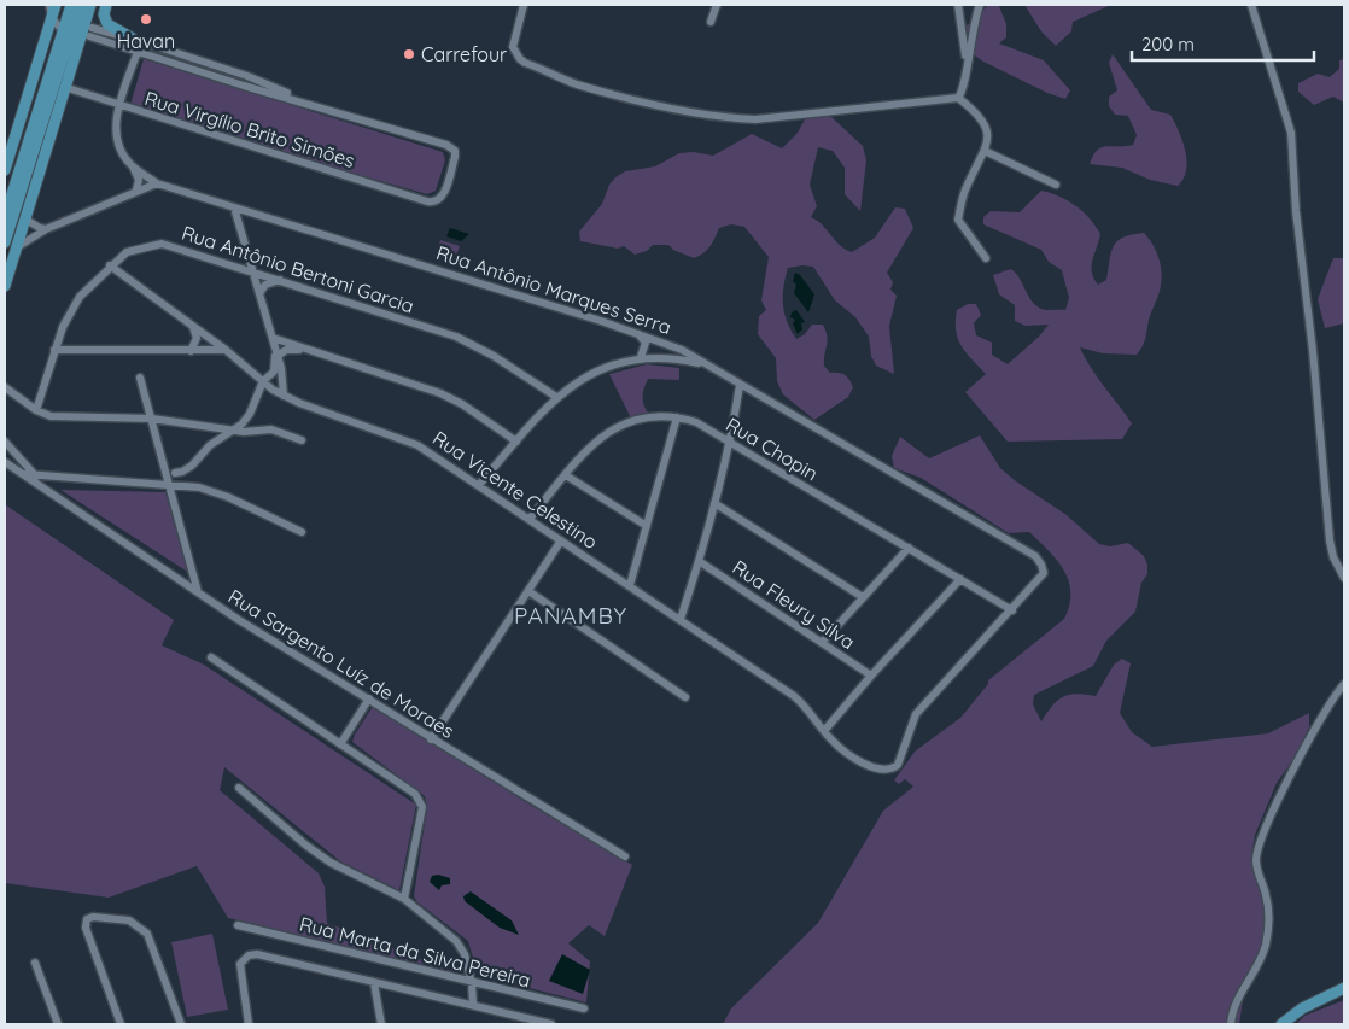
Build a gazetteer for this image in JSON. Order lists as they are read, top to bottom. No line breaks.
{"streets":{"street":["Rua Virgílio Brito Simões","Rua Antônio Bertoni Garcia","Rua Antônio Marques Serra","Rua Chopin","Rua Vicente Celestino","Rua Fleury Silva","Rua Sargento Luíz de Moraes","Rua Marta da Silva Pereira"]},"crossings":[["Rua Virgílio Brito Simões","Rua Antônio Marques Serra"],["Rua Antônio Bertoni Garcia","Rua Vicente Celestino"],["Rua Antônio Marques Serra","Rua Chopin"],["Rua Antônio Marques Serra","Rua Vicente Celestino"],["Rua Chopin","Rua Vicente Celestino"]],"districts":["PANAMBY"],"places":["Havan","Carrefour"],"scale_bar":"200 m"}
